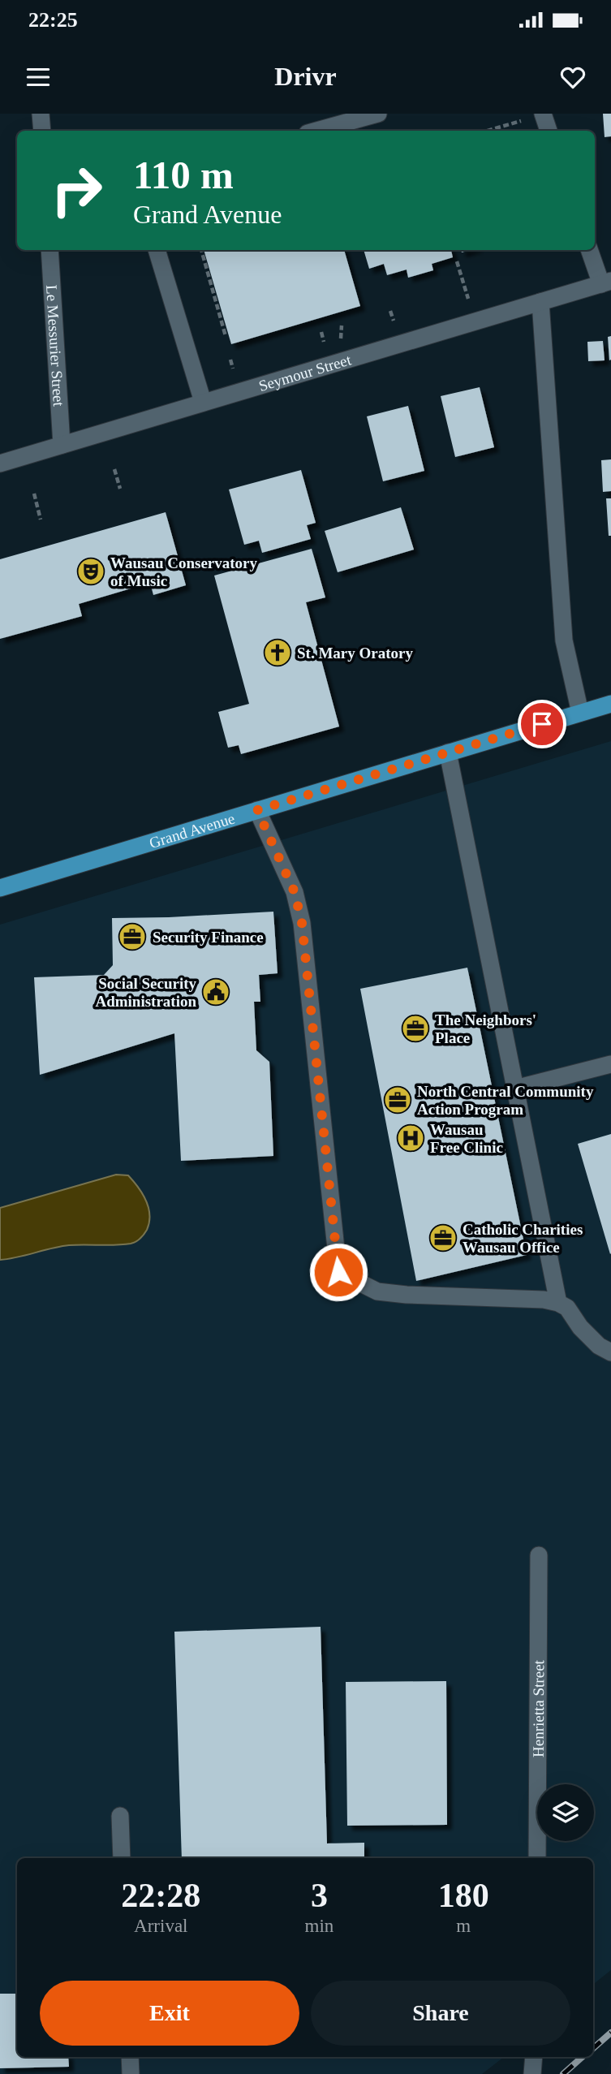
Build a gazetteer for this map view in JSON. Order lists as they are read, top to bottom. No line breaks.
{"streets":{"main road":["Grand Avenue"],"street":["Le Messurier Street","Seymour Street","Henrietta Street"]},"crossings":[["Le Messurier Street","Seymour Street"]],"places":{"theatre":["Wausau Conservatory of Music"],"church":["St. Mary Oratory"],"office":["Security Finance","The Neighbors' Place","North Central Community Action Program","Catholic Charities Wausau Office"],"public building":["Social Security Administration"],"hospital":["Wausau Free Clinic"]},"page":{"status":"22:25","header":"Drivr","turn":["110 m","Grand Avenue"],"eta":["22:28","Arrival","3","min","180","m"],"buttons":["Exit","Share"]}}
